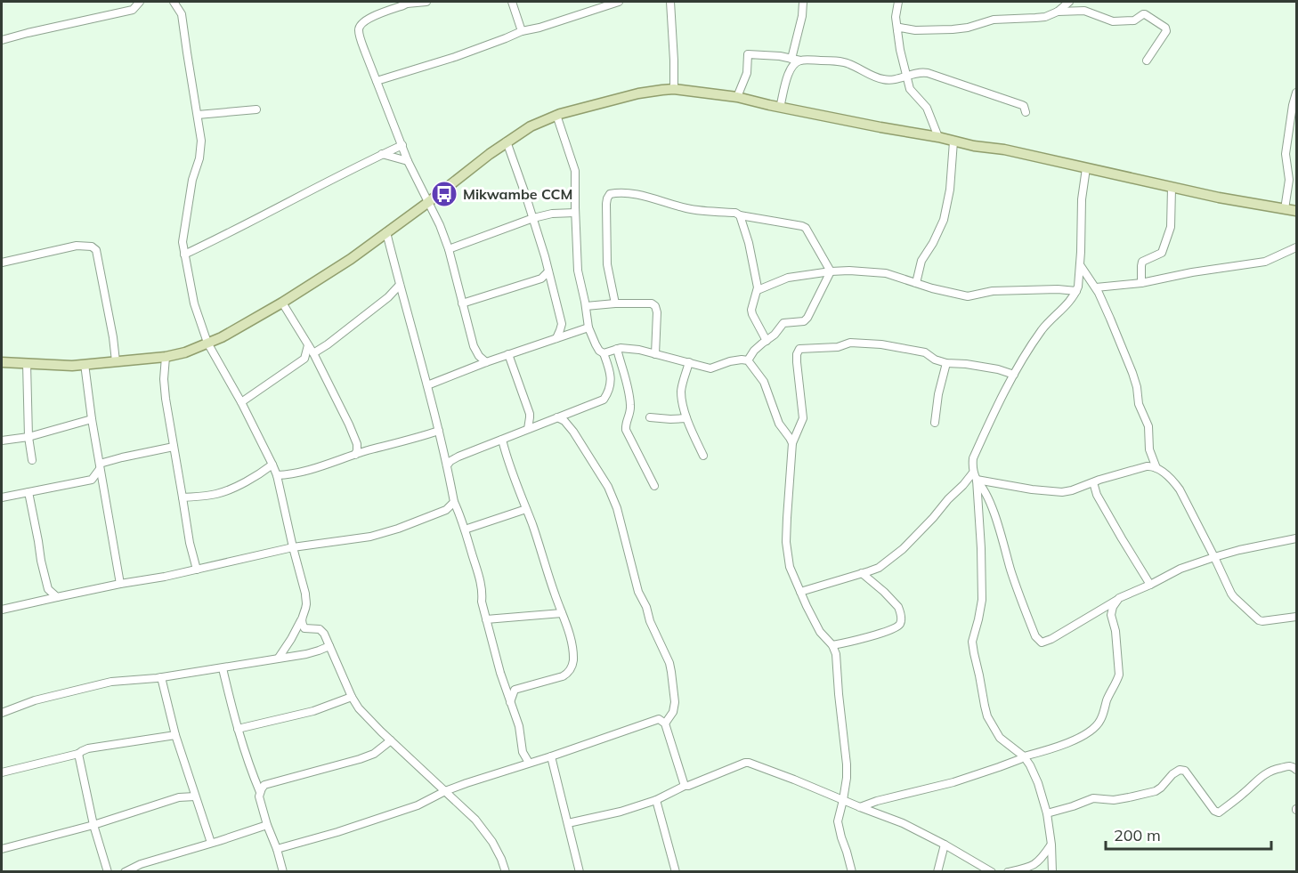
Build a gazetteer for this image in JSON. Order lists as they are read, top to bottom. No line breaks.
{"places":{"bus stop":["Mikwambe CCM"]},"scale_bar":"200 m"}
